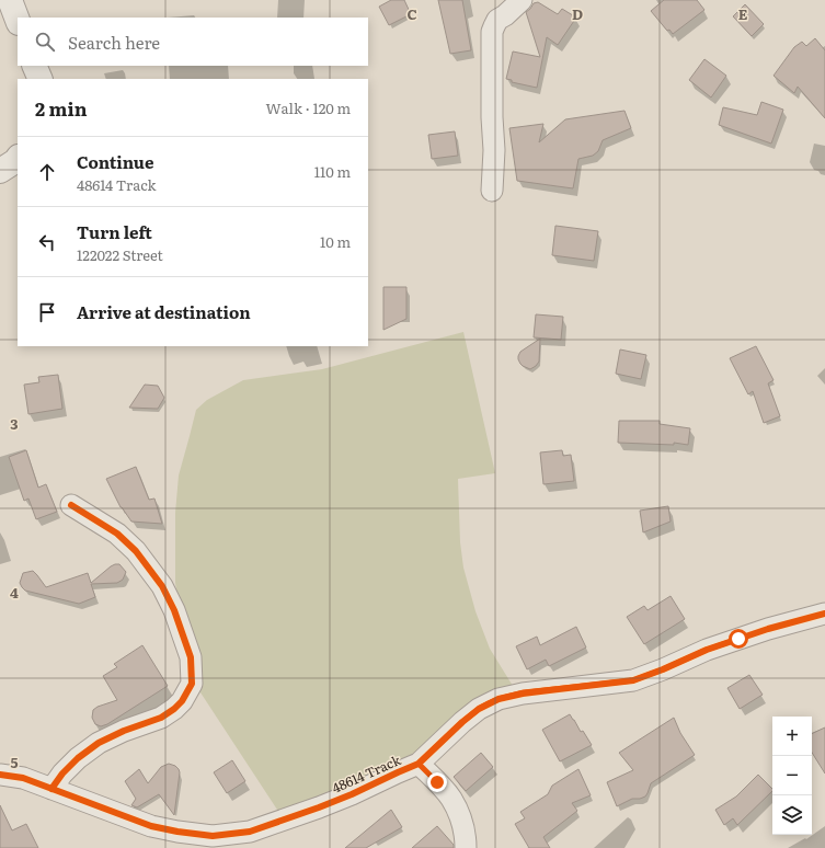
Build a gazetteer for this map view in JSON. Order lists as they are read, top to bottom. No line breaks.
{"streets":{"street":["48614 Track"]},"page":{"search":"Search here","heading":["2 min","Walk · 120 m"],"list":[["Continue","48614 Track","110 m"],["Turn left","122022 Street","10 m"],"Arrive at destination"],"map_buttons":["+","−"]},"grid":{"columns":["C","D","E"],"rows":["3","4","5"]}}
